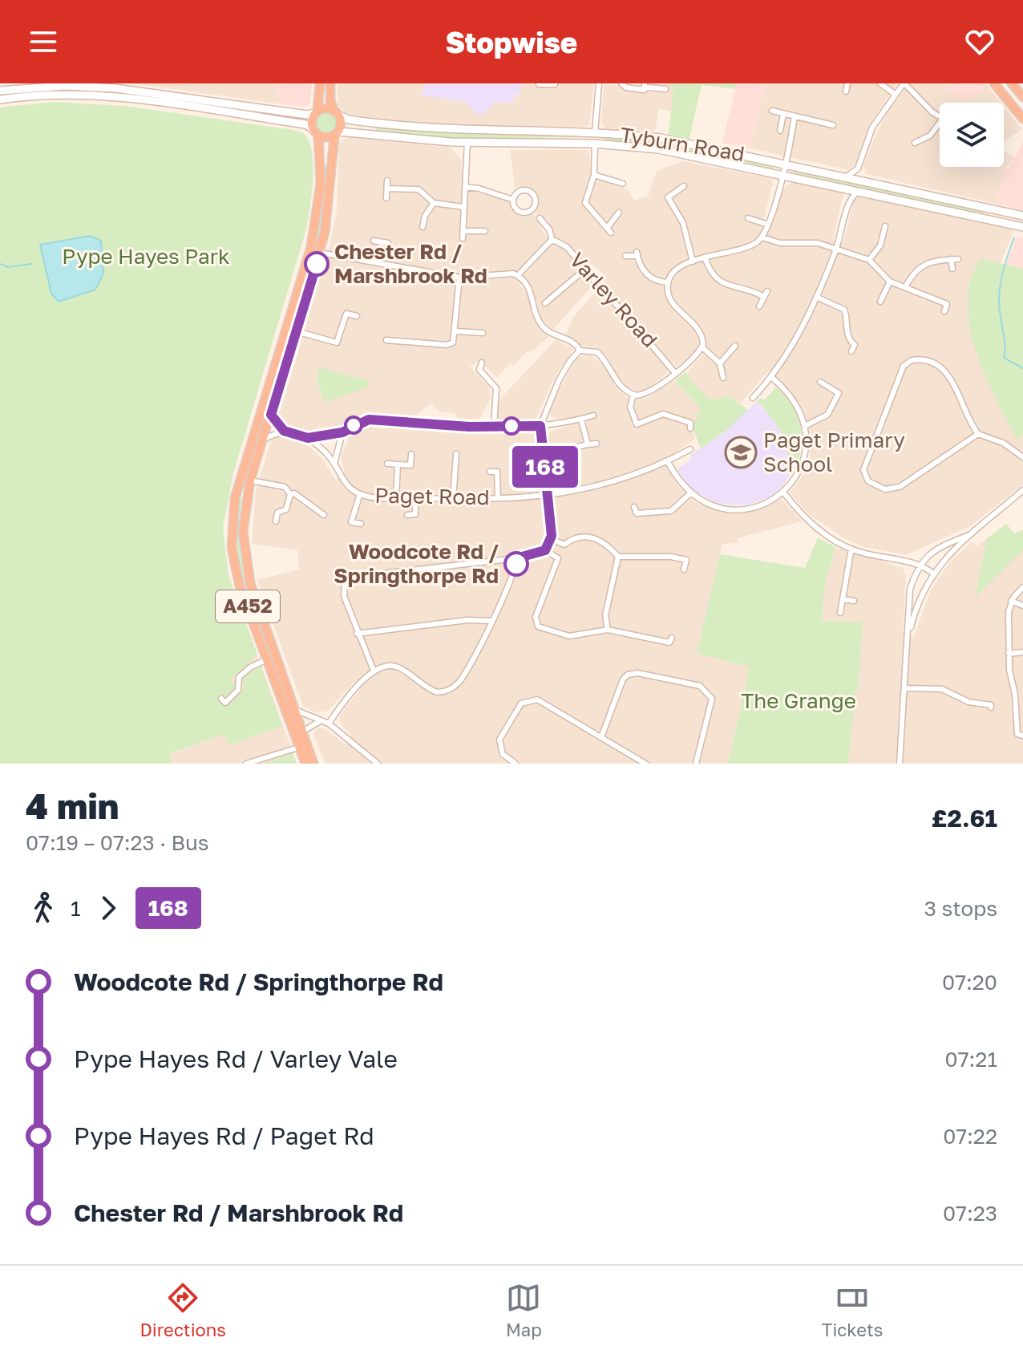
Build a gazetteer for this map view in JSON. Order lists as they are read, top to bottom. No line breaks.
{"streets":{"highway":["A452"],"main road":["Tyburn Road"],"street":["Varley Road","Paget Road"]},"crossings":[["Tyburn Road","A452"]],"parks":["Pype Hayes Park","The Grange"],"places":{"other":["Chester Rd / Marshbrook Rd","Woodcote Rd / Springthorpe Rd"],"school or university":["Paget Primary School"]},"lines":["bus line 168"],"page":{"header":"Stopwise","on_map":"168","heading":["4 min","07:19 – 07:23 · Bus","£2.61"],"legs":["1","168","3 stops"],"list":[{"name":"Woodcote Rd / Springthorpe Rd","value":"07:20"},{"name":"Pype Hayes Rd / Varley Vale","value":"07:21"},{"name":"Pype Hayes Rd / Paget Rd","value":"07:22"},{"name":"Chester Rd / Marshbrook Rd","value":"07:23"}],"tabs":["Directions","Map","Tickets"]}}
